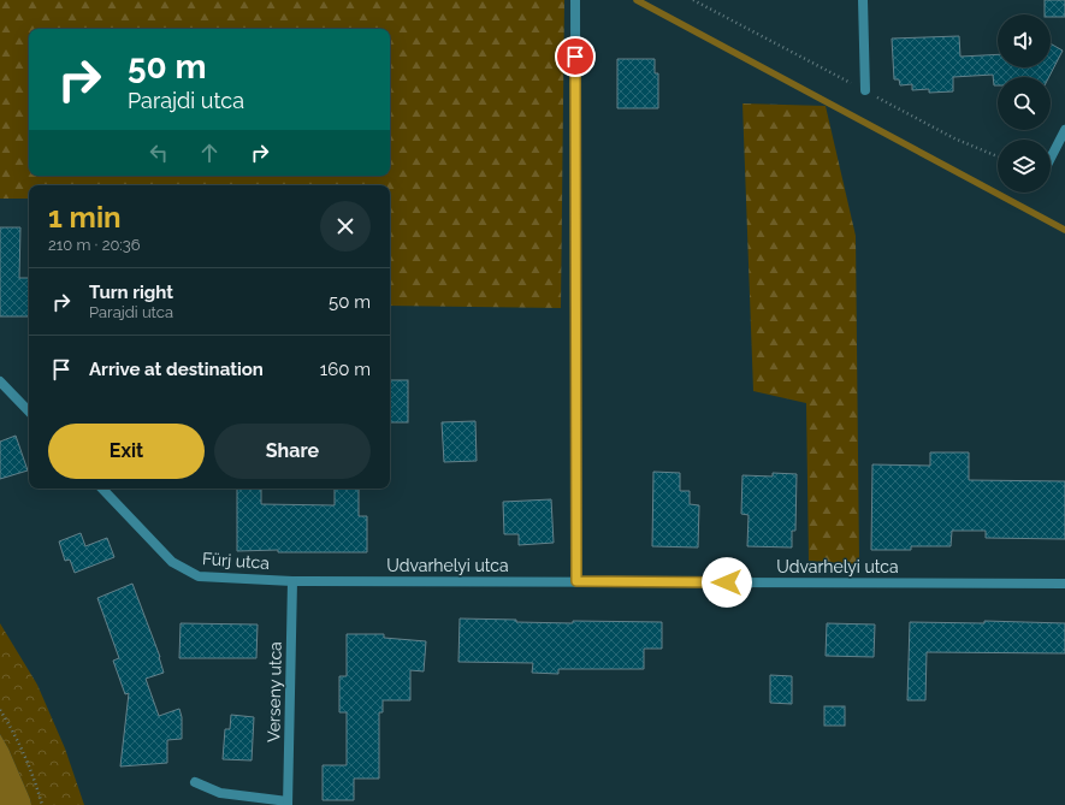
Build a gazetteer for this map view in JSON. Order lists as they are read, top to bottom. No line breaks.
{"streets":{"street":["Fürj utca","Udvarhelyi utca","Verseny utca"]},"crossings":[["Fürj utca","Udvarhelyi utca"],["Fürj utca","Verseny utca"],["Udvarhelyi utca","Verseny utca"]],"page":{"turn":["50 m","Parajdi utca"],"heading":["1 min","210 m · 20:36"],"list":[{"name":"Turn right","note":"Parajdi utca","value":"50 m"},{"name":"Arrive at destination","value":"160 m"}],"buttons":["Exit","Share"]}}
